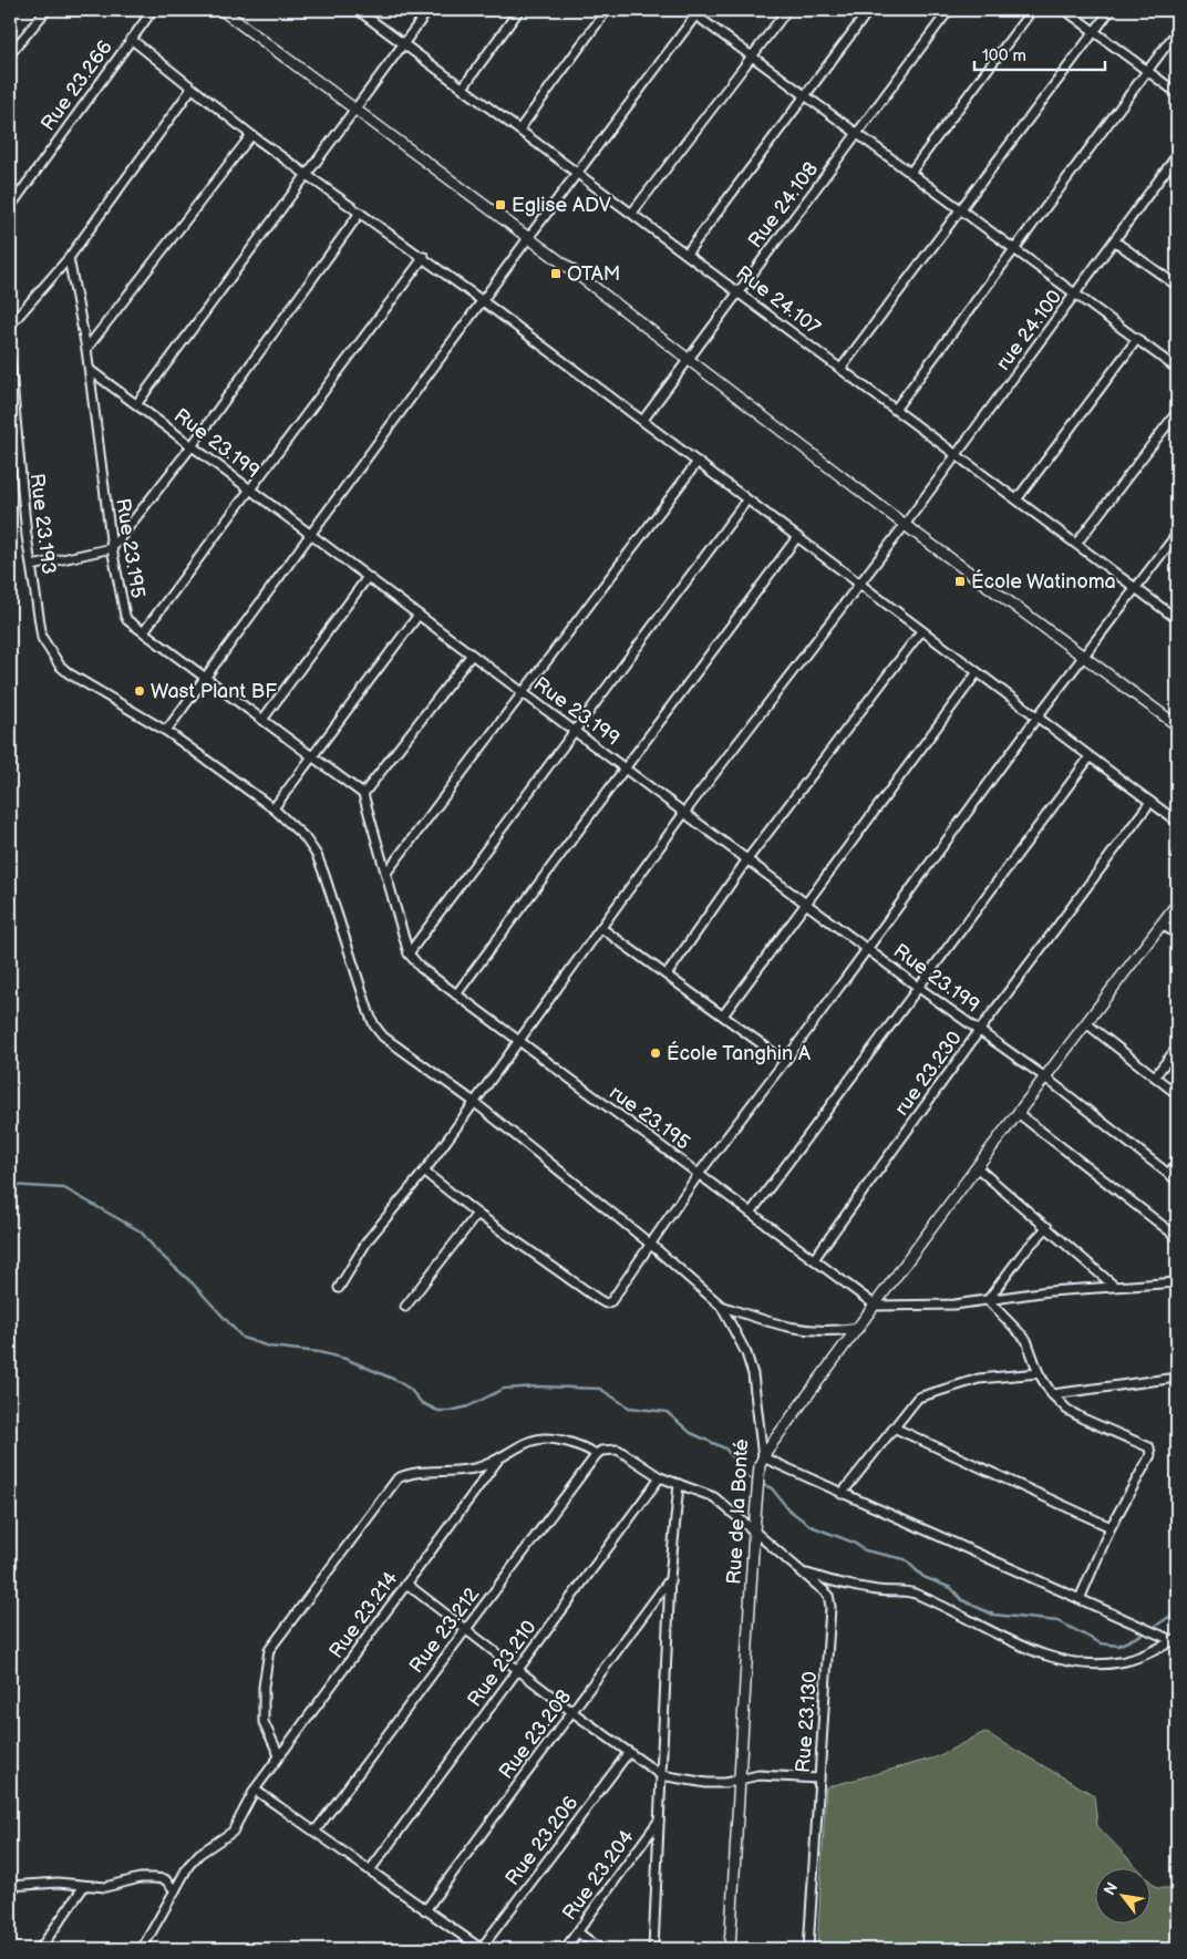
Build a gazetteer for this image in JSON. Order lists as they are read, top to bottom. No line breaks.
{"streets":{"street":["Rue 23.266","Rue 24.108","Rue 24.107","rue 24.100","Rue 23.199","Rue 23.193","Rue 23.195","rue 23.230","rue 23.195","Rue de la Bonté","Rue 23.214","Rue 23.212","Rue 23.210","Rue 23.130","Rue 23.208","Rue 23.206","Rue 23.204"]},"crossings":[["Rue 24.108","Rue 24.107"],["Rue 24.107","rue 24.100"],["rue 24.100","Rue 23.199"],["rue 24.100","rue 23.195"],["rue 24.100","Rue de la Bonté"],["Rue 23.199","Rue 23.195"],["Rue 23.199","rue 23.230"],["Rue 23.193","Rue de la Bonté"],["rue 23.230","rue 23.195"],["Rue de la Bonté","Rue 23.130"],["Rue 23.214","Rue 23.130"],["Rue 23.212","Rue 23.130"],["Rue 23.210","Rue 23.130"]],"places":{"transit":["Eglise ADV","OTAM","École Watinoma"],"other":["Wast Plant BF","École Tanghin A"]},"scale_bar":"100 m","north":"top left"}
